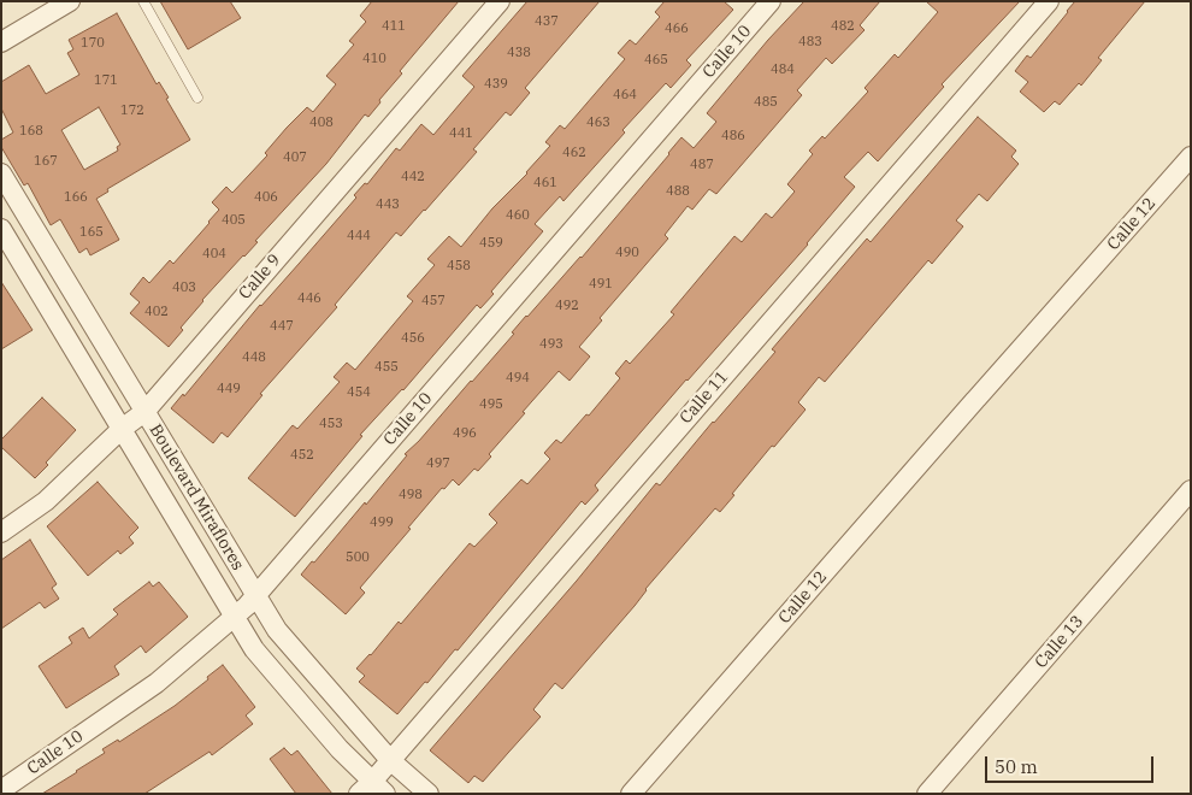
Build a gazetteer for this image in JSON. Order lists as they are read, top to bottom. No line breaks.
{"streets":{"street":["Calle 10","Calle 12","Calle 9","Calle 11","Boulevard Miraflores","Calle 13"]},"crossings":[["Calle 10","Boulevard Miraflores"],["Calle 9","Boulevard Miraflores"],["Calle 11","Boulevard Miraflores"]],"house_numbers":["437","411","482","466","483","170","438","410","465","484","171","439","464","485","172","408","463","168","441","486","462","407","167","487","442","461","488","166","406","443","460","405","165","444","459","490","404","458","491","403","446","457","492","402","447","456","493","448","455","494","449","454","495","453","496","452","497","498","499","500"],"scale_bar":"50 m"}
